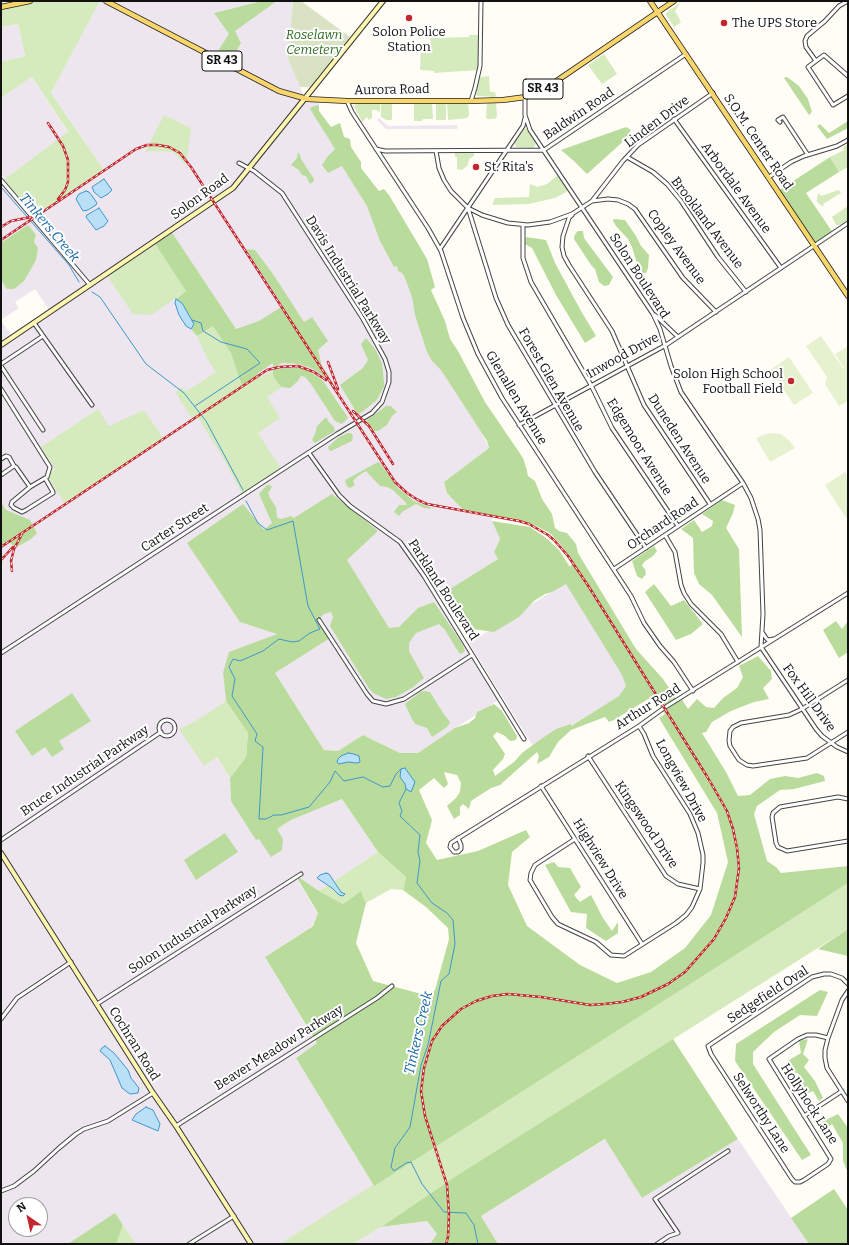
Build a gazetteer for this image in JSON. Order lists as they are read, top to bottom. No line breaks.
{"streets":{"main road":["SR 43","Aurora Road","S.O.M. Center Road"],"street":["Baldwin Road","Linden Drive","Arbordale Avenue","Solon Road","Brookland Avenue","Copley Avenue","Solon Boulevard","Davis Industrial Parkway","Inwood Drive","Forest Glen Avenue","Glenallen Avenue","Duneden Avenue","Edgemoor Avenue","Orchard Road","Carter Street","Parkland Boulevard","Fox Hill Drive","Arthur Road","Bruce Industrial Parkway","Longview Drive","Kingswood Drive","Highview Drive","Solon Industrial Parkway","Sedgefield Oval","Cochran Road","Beaver Meadow Parkway","Hollyhock Lane","Selworthy Lane"]},"crossings":[["Aurora Road","S.O.M. Center Road"],["Aurora Road","Solon Road"],["Aurora Road","Solon Boulevard"],["Aurora Road","Glenallen Avenue"],["Baldwin Road","Linden Drive"],["Baldwin Road","S.O.M. Center Road"],["Baldwin Road","Solon Boulevard"],["Baldwin Road","Glenallen Avenue"],["Linden Drive","S.O.M. Center Road"],["Linden Drive","Arbordale Avenue"],["Linden Drive","Brookland Avenue"],["Linden Drive","Copley Avenue"],["Linden Drive","Solon Boulevard"],["Linden Drive","Forest Glen Avenue"],["Linden Drive","Duneden Avenue"],["Linden Drive","Edgemoor Avenue"],["S.O.M. Center Road","Inwood Drive"],["Arbordale Avenue","Inwood Drive"],["Solon Road","Davis Industrial Parkway"],["Brookland Avenue","Inwood Drive"],["Copley Avenue","Inwood Drive"],["Solon Boulevard","Inwood Drive"],["Solon Boulevard","Orchard Road"],["Solon Boulevard","Fox Hill Drive"],["Solon Boulevard","Arthur Road"],["Davis Industrial Parkway","Carter Street"],["Inwood Drive","Forest Glen Avenue"],["Inwood Drive","Glenallen Avenue"],["Inwood Drive","Duneden Avenue"],["Inwood Drive","Edgemoor Avenue"],["Forest Glen Avenue","Orchard Road"],["Glenallen Avenue","Orchard Road"],["Glenallen Avenue","Arthur Road"],["Duneden Avenue","Orchard Road"],["Edgemoor Avenue","Orchard Road"],["Carter Street","Parkland Boulevard"],["Fox Hill Drive","Arthur Road"],["Arthur Road","Longview Drive"],["Arthur Road","Kingswood Drive"],["Arthur Road","Highview Drive"],["Longview Drive","Kingswood Drive"],["Longview Drive","Highview Drive"],["Solon Industrial Parkway","Cochran Road"],["Sedgefield Oval","Selworthy Lane"],["Cochran Road","Beaver Meadow Parkway"],["Hollyhock Lane","Selworthy Lane"]],"water":["Tinkers Creek"],"parks":["Roselawn Cemetery"],"places":["Solon Police Station","The UPS Store","St. Rita's","Solon High School Football Field"],"north":"top left"}
